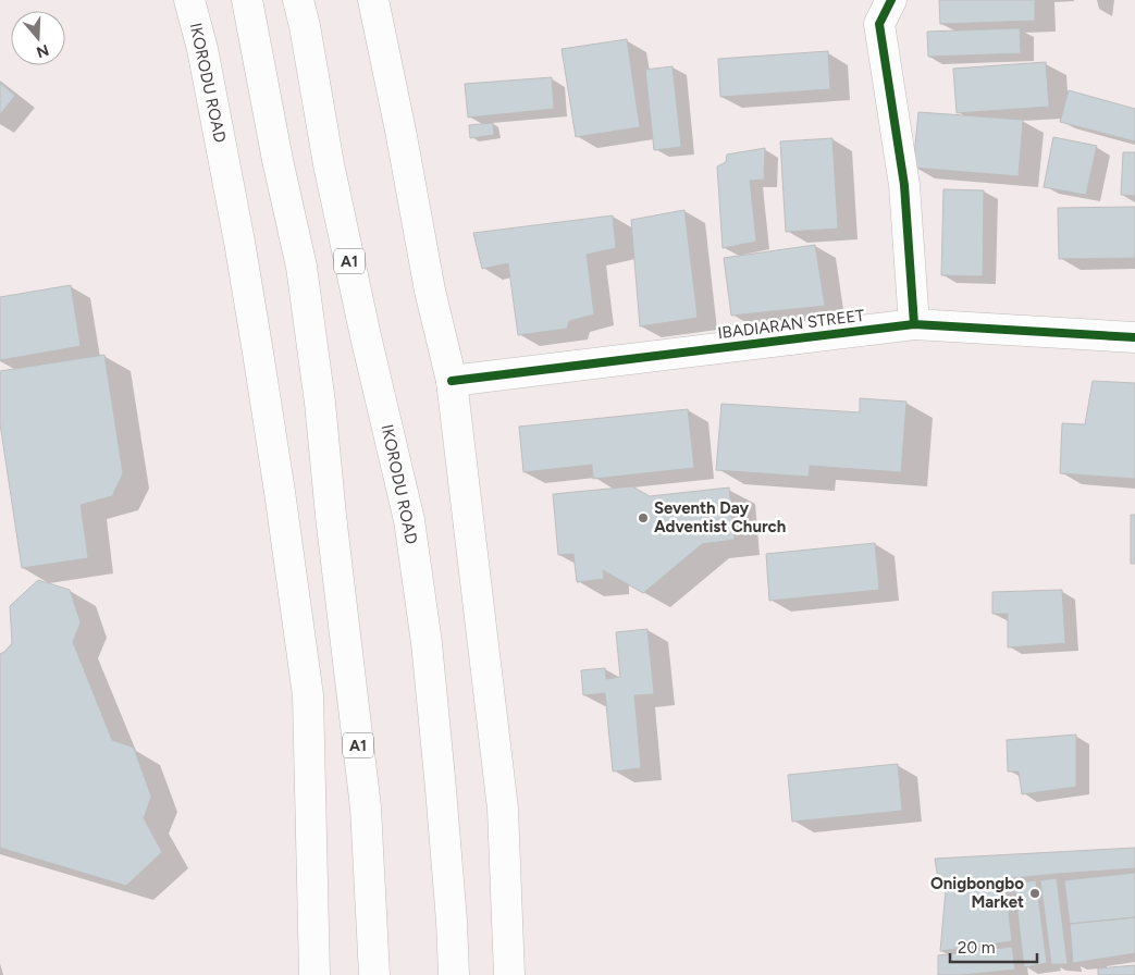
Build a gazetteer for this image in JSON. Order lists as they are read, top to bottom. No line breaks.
{"streets":{"main road":["IKORODU ROAD","A1","IBADIARAN STREET"]},"places":["Seventh Day Adventist Church","Onigbongbo Market"],"scale_bar":"20 m","north":"bottom"}
